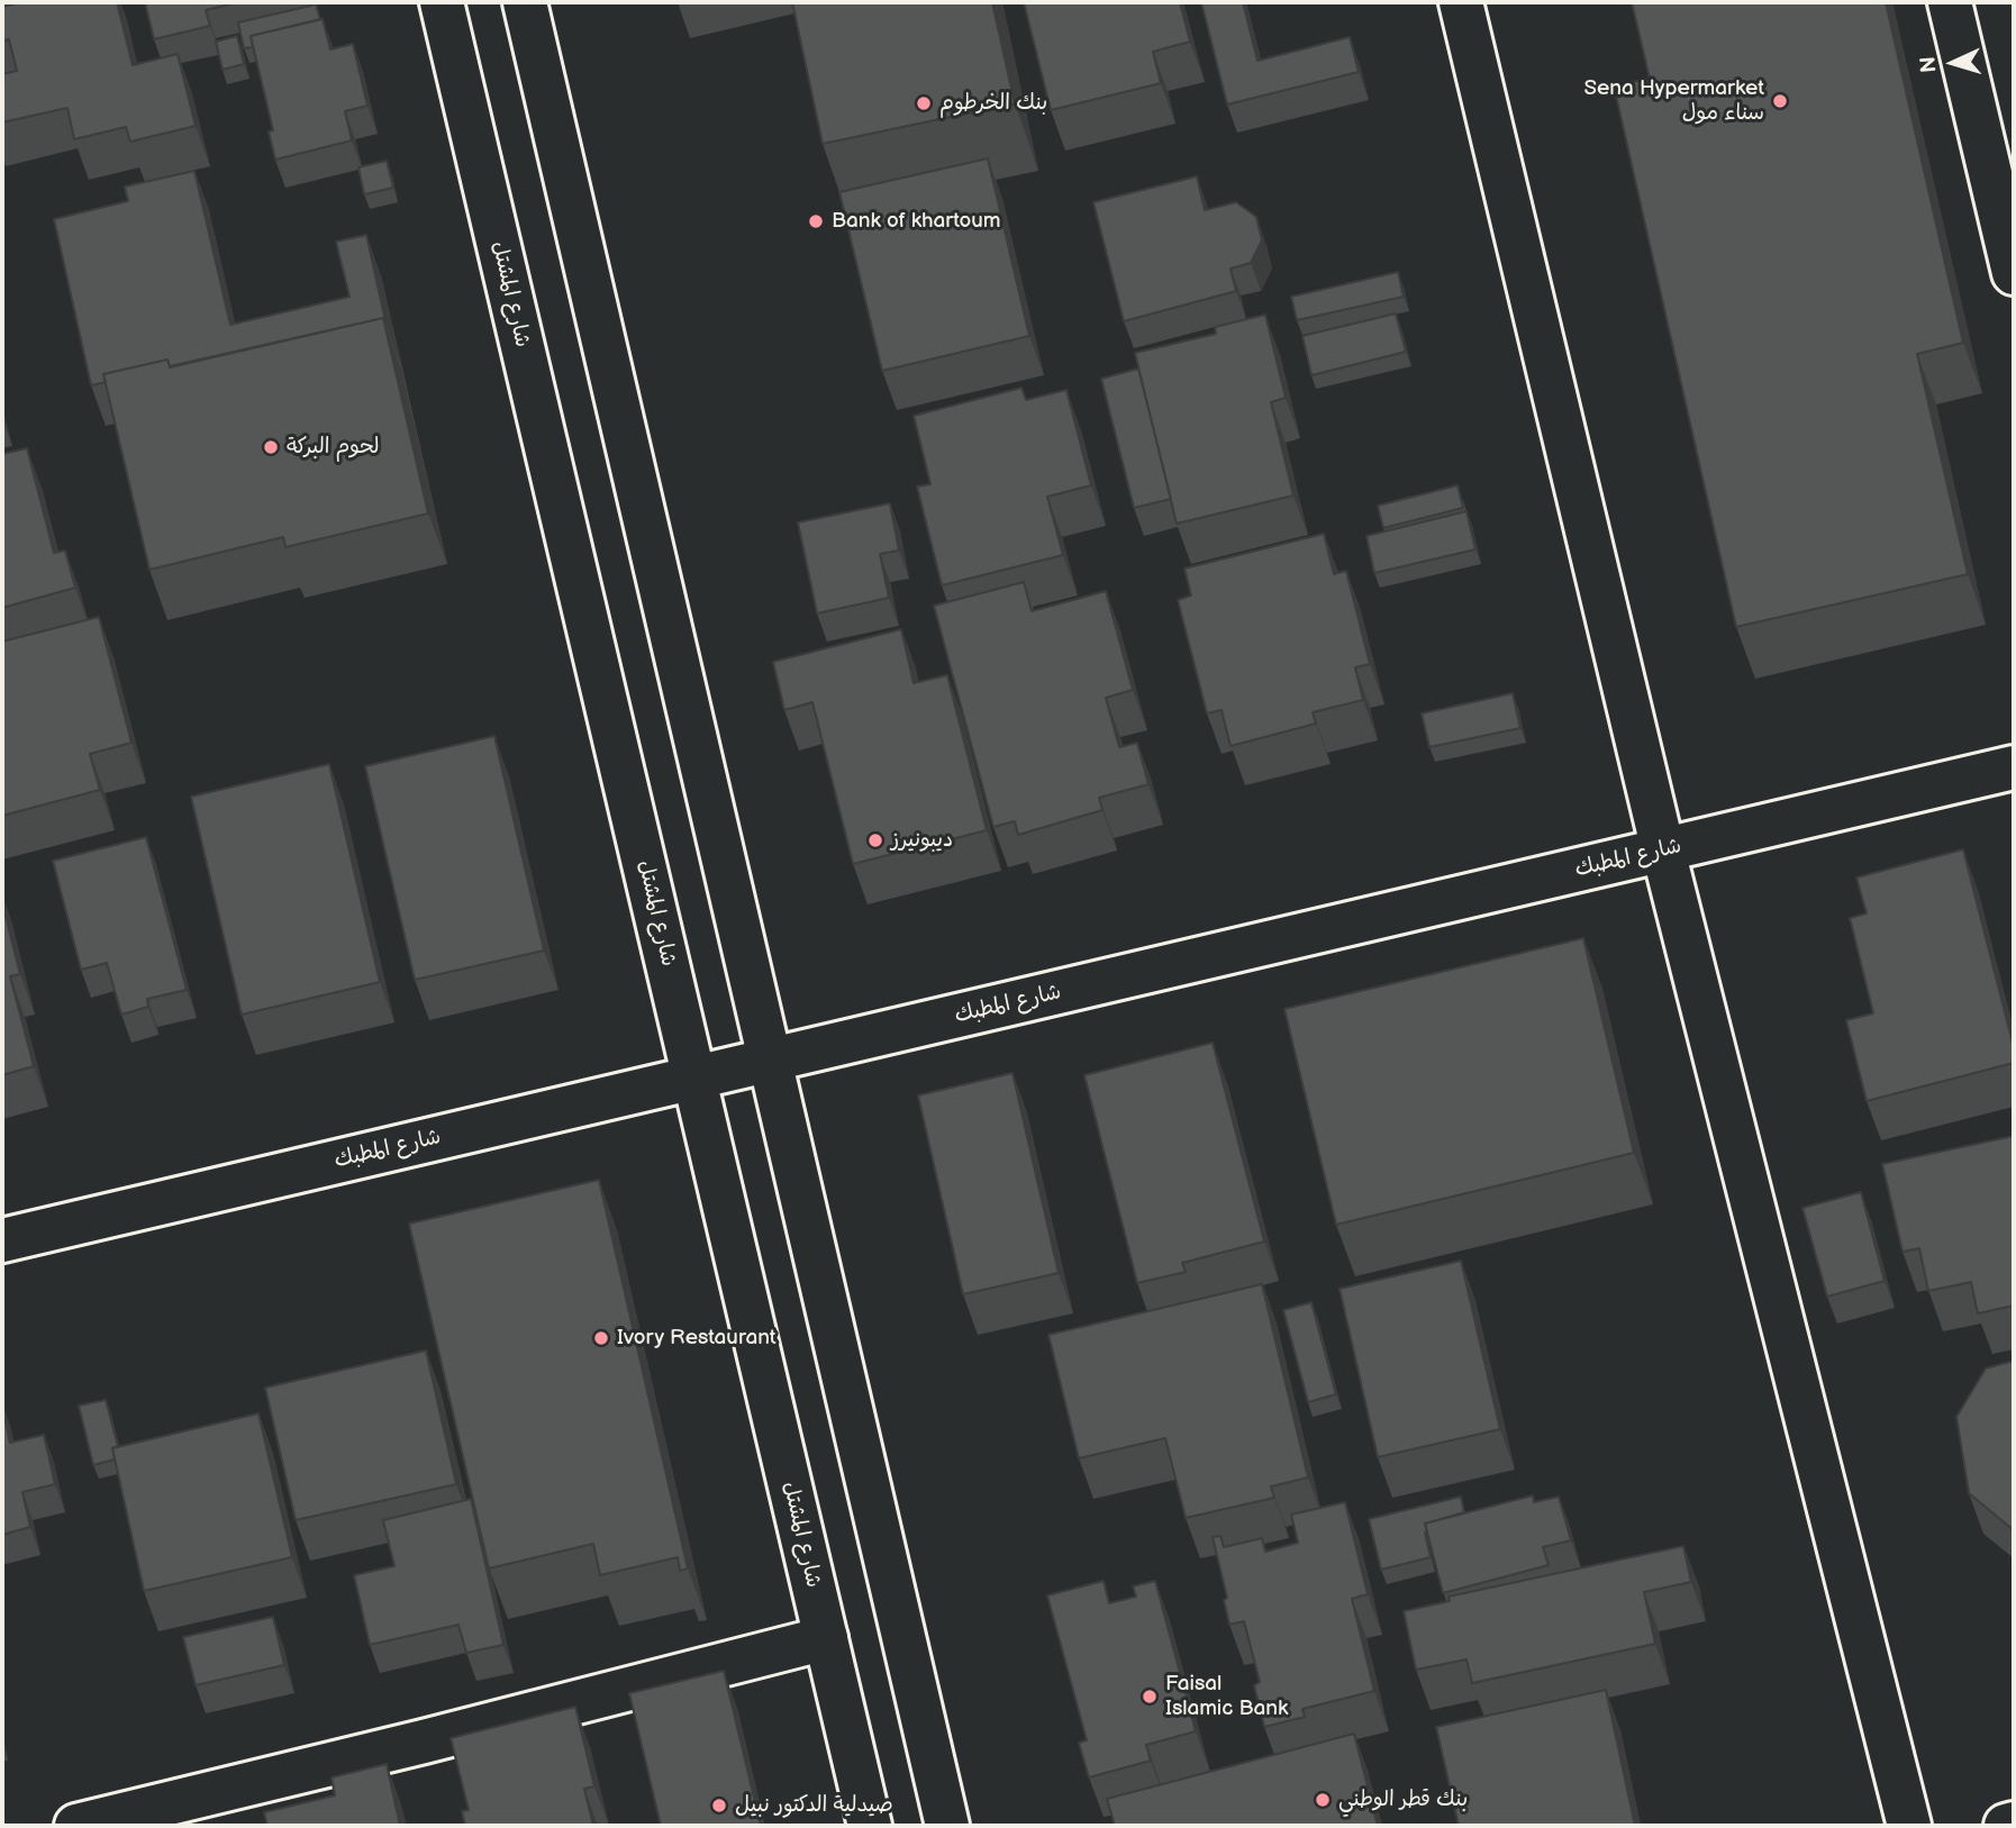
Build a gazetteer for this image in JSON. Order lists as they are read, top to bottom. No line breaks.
{"streets":{"street":["شارع المشتل","شارع المطبك"]},"crossings":[["شارع المشتل","شارع المطبك"]],"places":["Sena Hypermarket سناء مول","بنك الخرطوم","Bank of khartoum","لحوم البركة","ديبونيرز","Ivory Restaurant","Faisal Islamic Bank","بنك قطر الوطني","صيدلية الدكتور نبيل"],"north":"left"}
